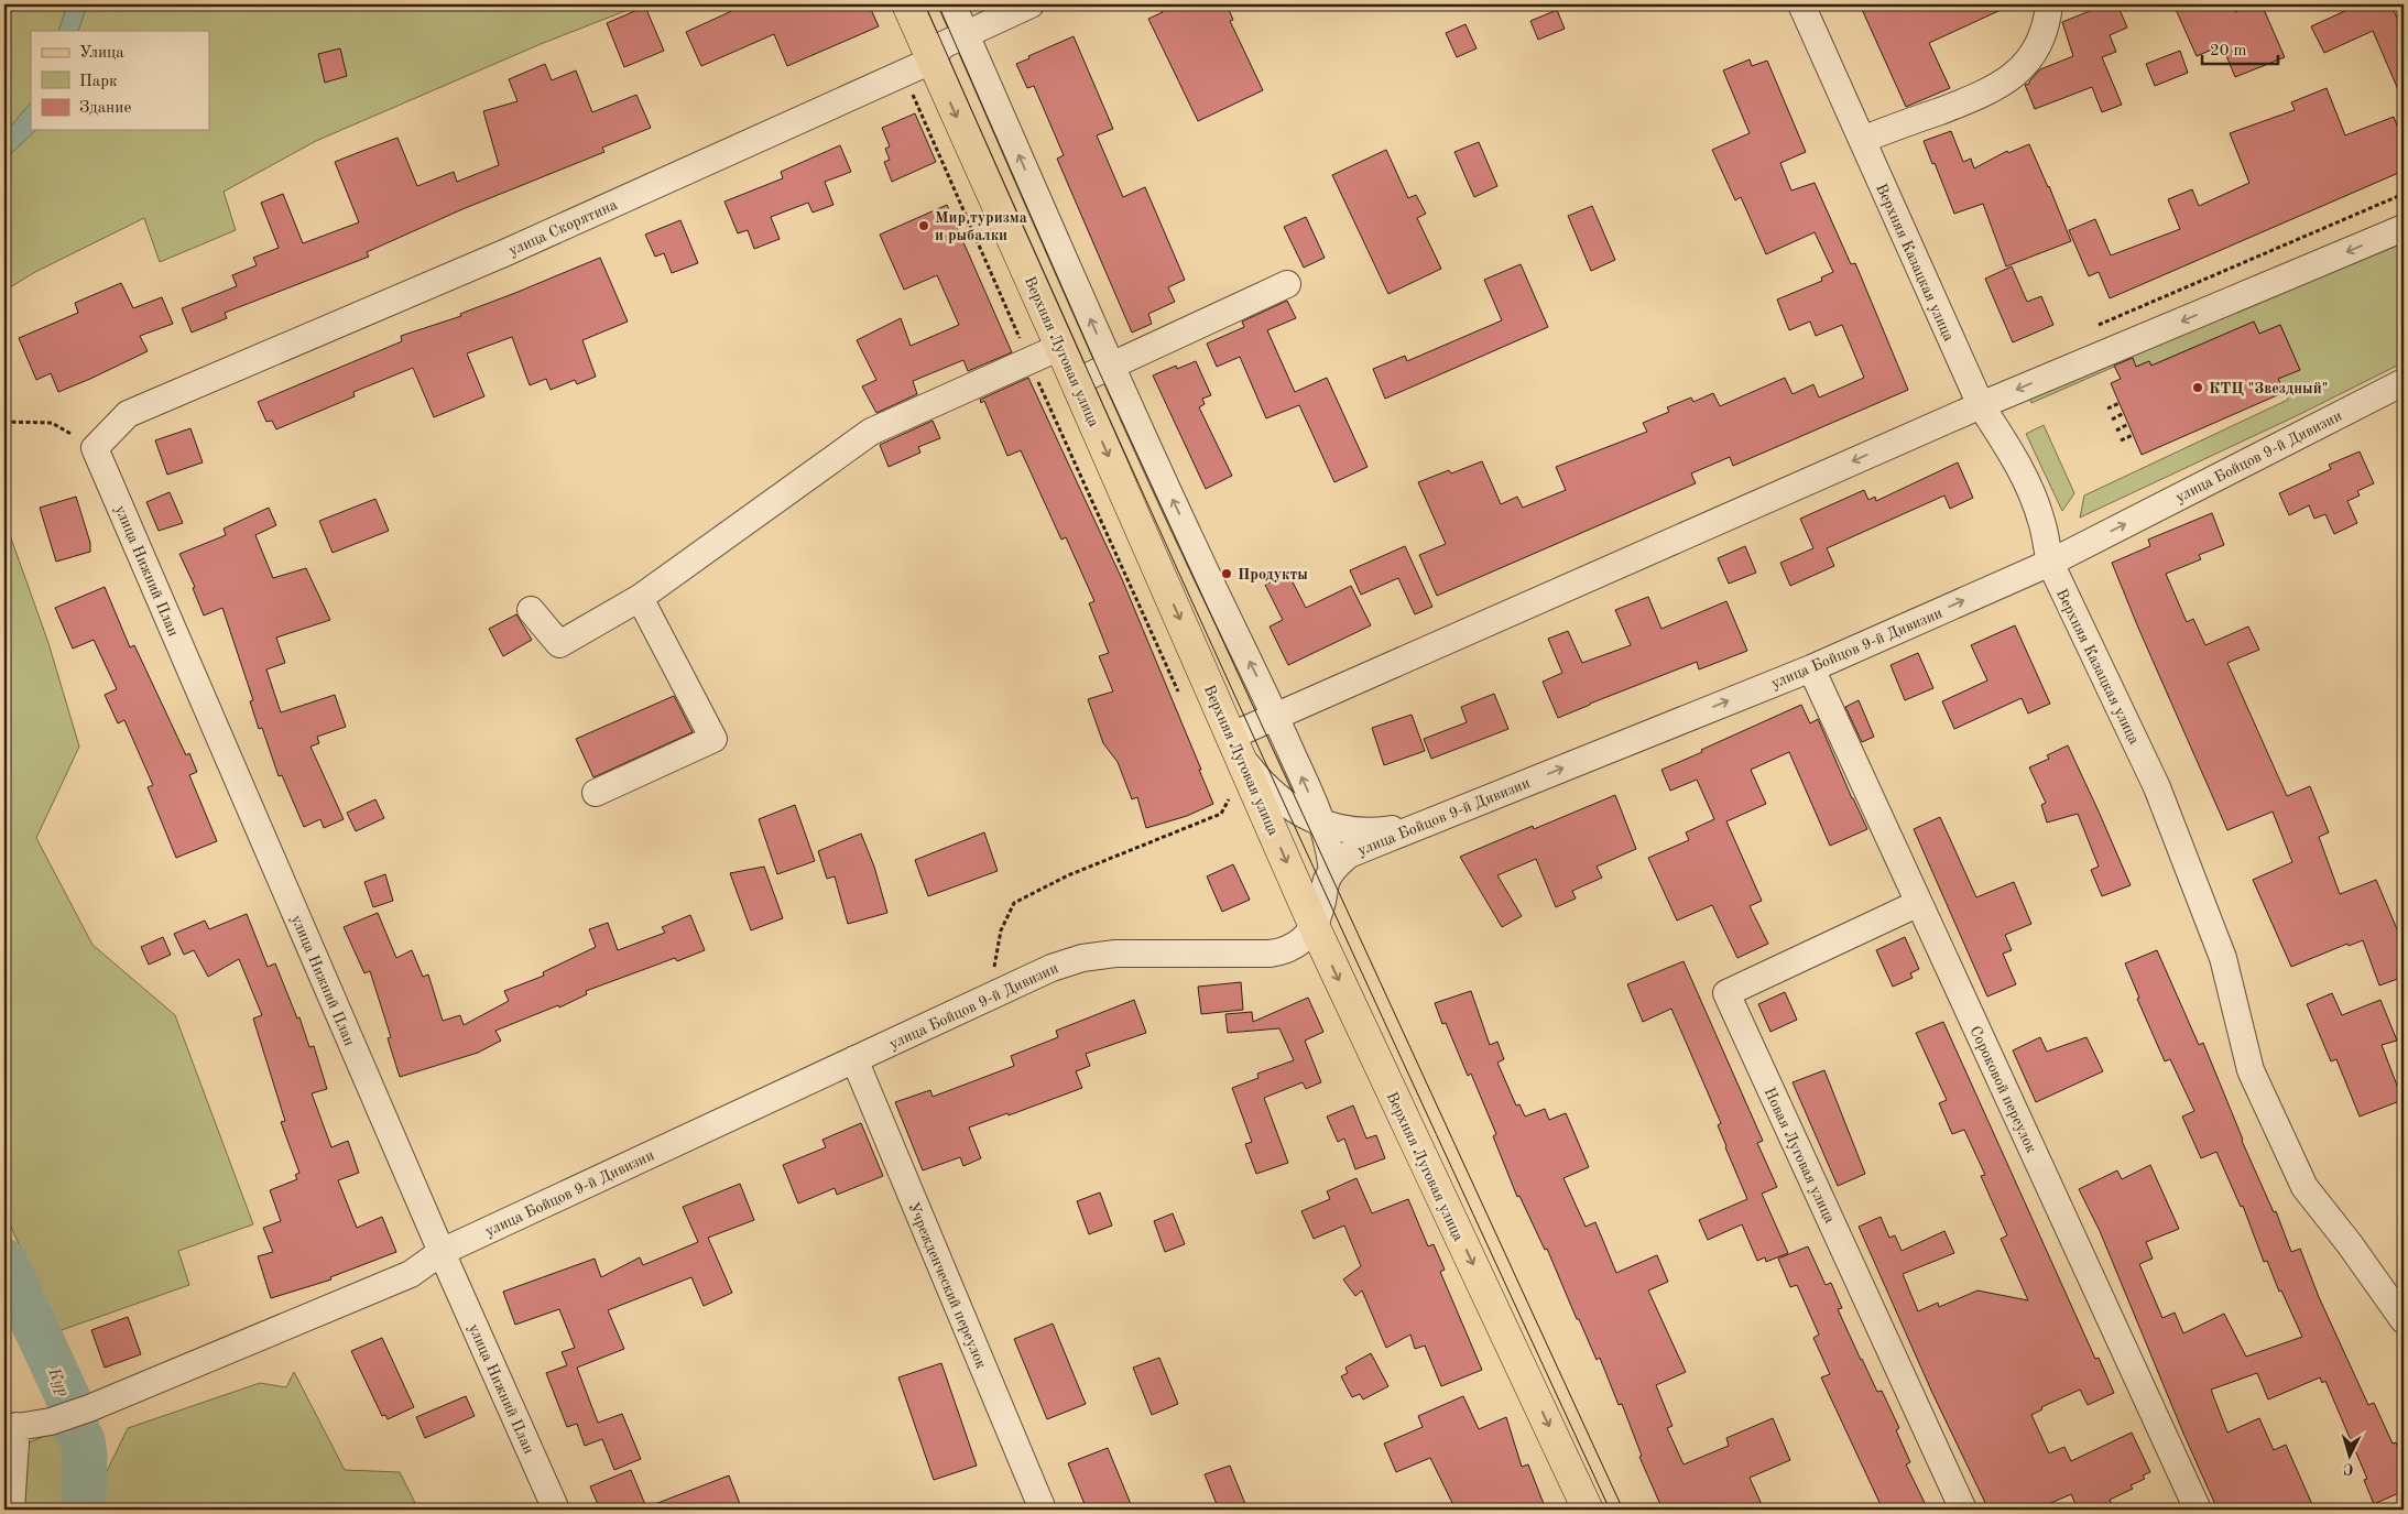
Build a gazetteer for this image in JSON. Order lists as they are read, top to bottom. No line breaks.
{"streets":{"main road":["Верхняя Луговая улица"],"street":["улица Скорятина","Верхняя Казацкая улица","улица Бойцов 9-й Дивизии","улица Нижний План","Сороковой переулок","Новая Луговая улица","Учрежденческий переулок"]},"crossings":[["улица Скорятина","Верхняя Луговая улица"],["улица Скорятина","улица Нижний План"],["Верхняя Казацкая улица","улица Бойцов 9-й Дивизии"],["Верхняя Луговая улица","улица Бойцов 9-й Дивизии"],["улица Бойцов 9-й Дивизии","улица Нижний План"],["улица Бойцов 9-й Дивизии","Сороковой переулок"],["улица Бойцов 9-й Дивизии","Учрежденческий переулок"],["Сороковой переулок","Новая Луговая улица"]],"one_way":["Верхняя Луговая улица"],"water":["Кур"],"places":["Мир туризма и рыбалки","КТЦ \"Звездный\"","Продукты"],"legend":["Улица","Парк","Здание"],"scale_bar":"20 m","north":"bottom"}
